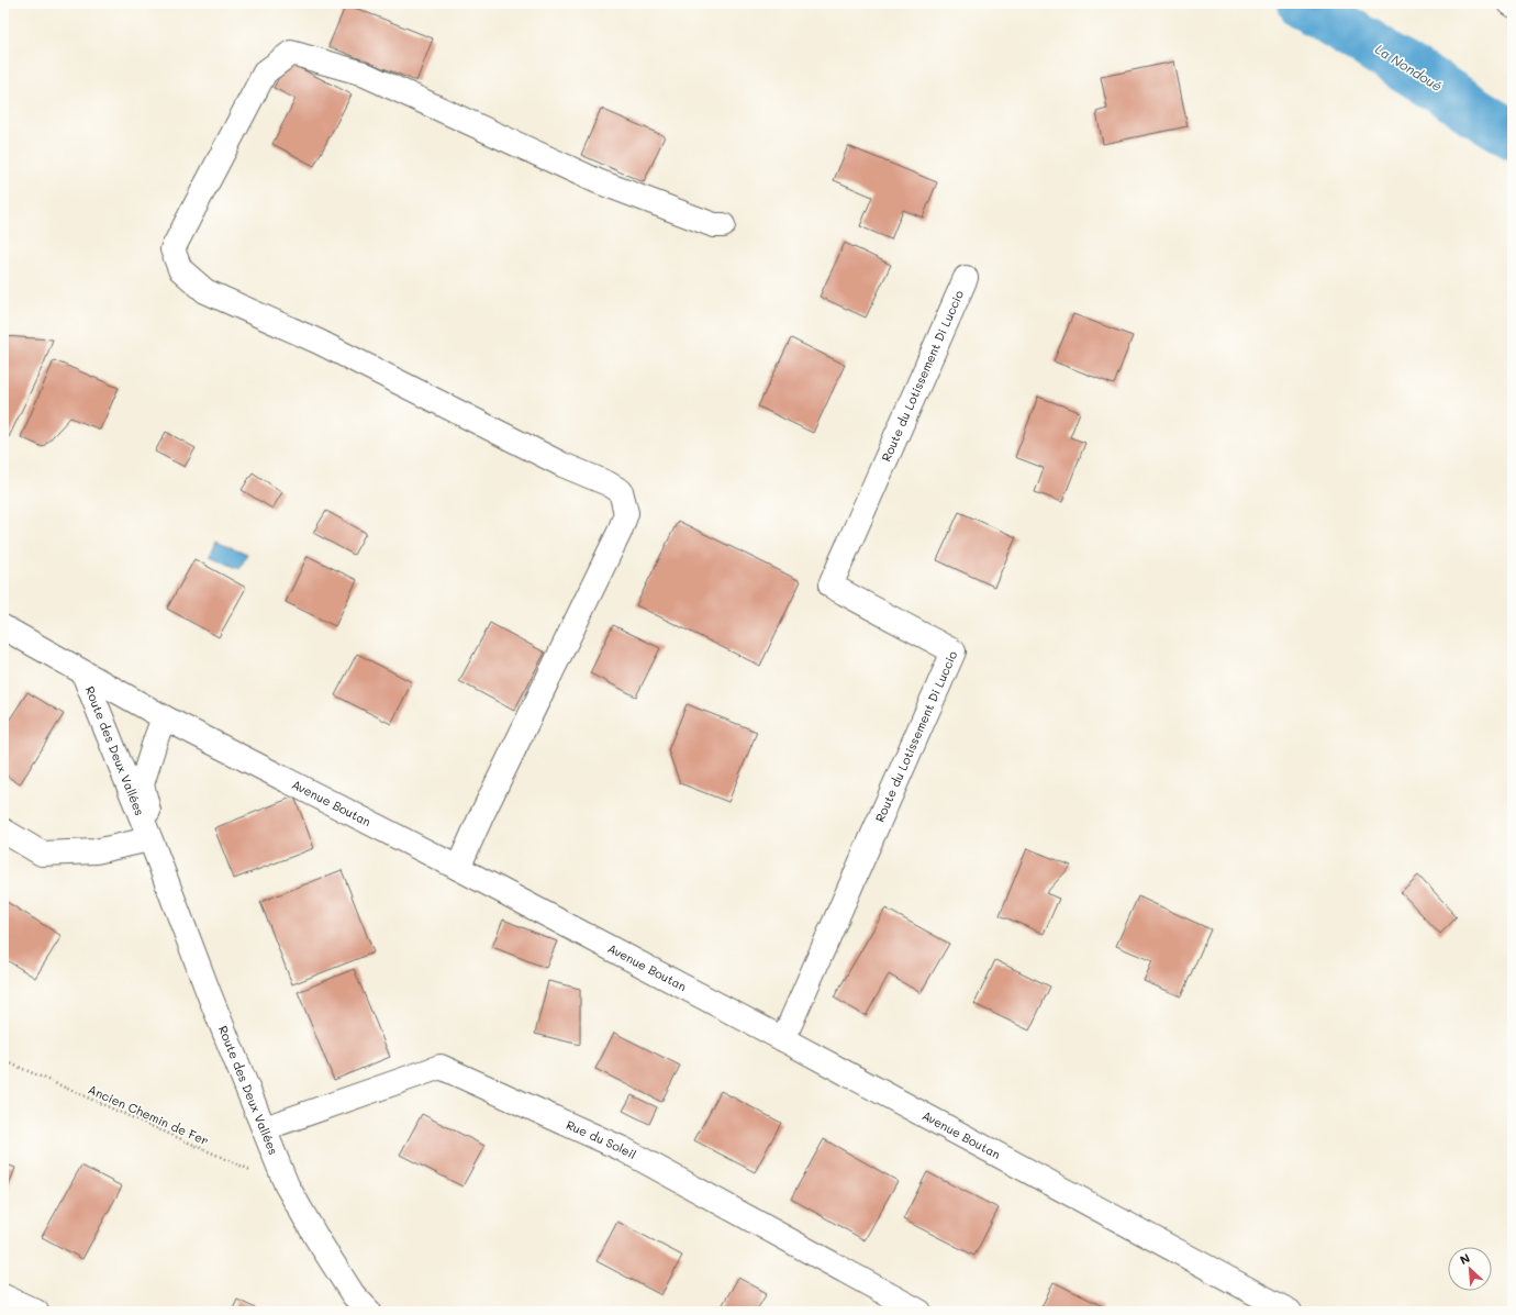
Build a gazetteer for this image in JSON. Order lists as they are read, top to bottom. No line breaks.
{"streets":{"street":["Route du Lotissement Di Luccio","Route des Deux Vallées","Avenue Boutan","Rue du Soleil"],"path":["Ancien Chemin de Fer"]},"crossings":[["Route du Lotissement Di Luccio","Avenue Boutan"],["Route des Deux Vallées","Avenue Boutan"],["Route des Deux Vallées","Ancien Chemin de Fer"],["Route des Deux Vallées","Rue du Soleil"]],"water":["La Nondoué"],"north":"top left"}
